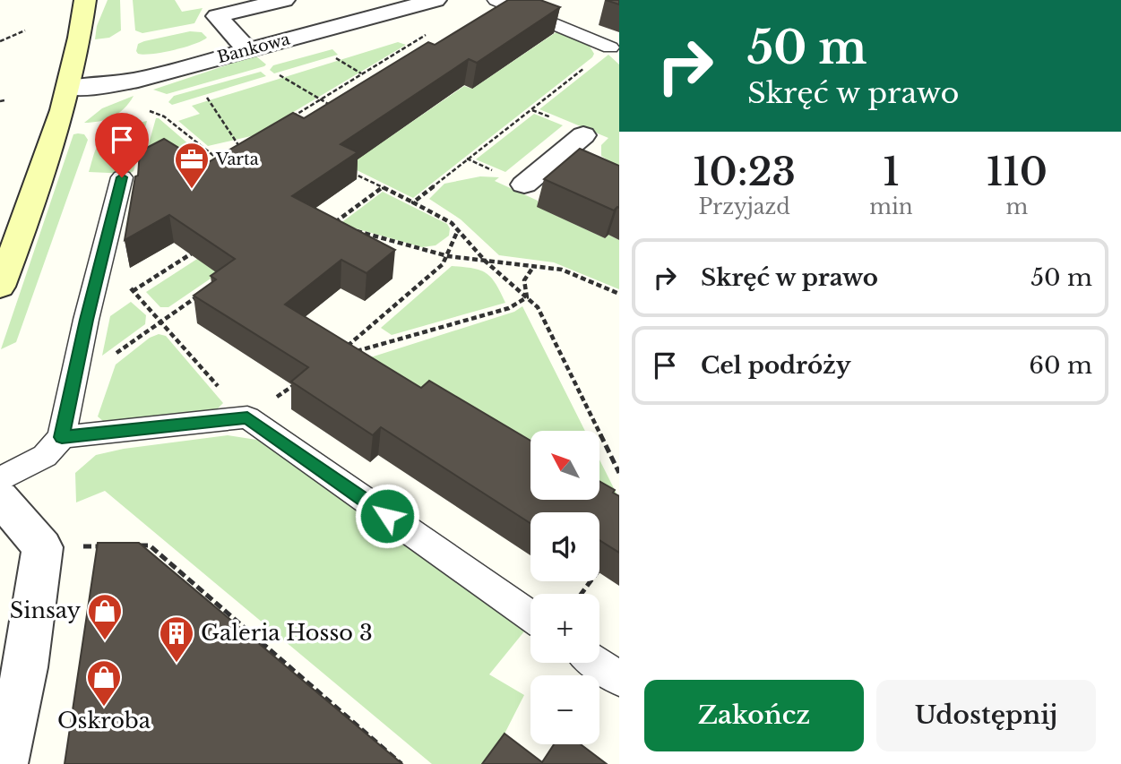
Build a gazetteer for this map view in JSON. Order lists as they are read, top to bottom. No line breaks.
{"streets":{"street":["Bankowa"]},"places":{"office":["Varta"],"shop":["Sinsay","Oskroba"],"building":["Galeria Hosso 3"]},"north":"top left","page":{"turn":["50 m","Skręć w prawo"],"eta":["10:23","Przyjazd","1","min","110","m"],"list":[{"name":"Skręć w prawo","value":"50 m"},{"name":"Cel podróży","value":"60 m"}],"map_buttons":["+","−"],"buttons":["Zakończ","Udostępnij"]}}
